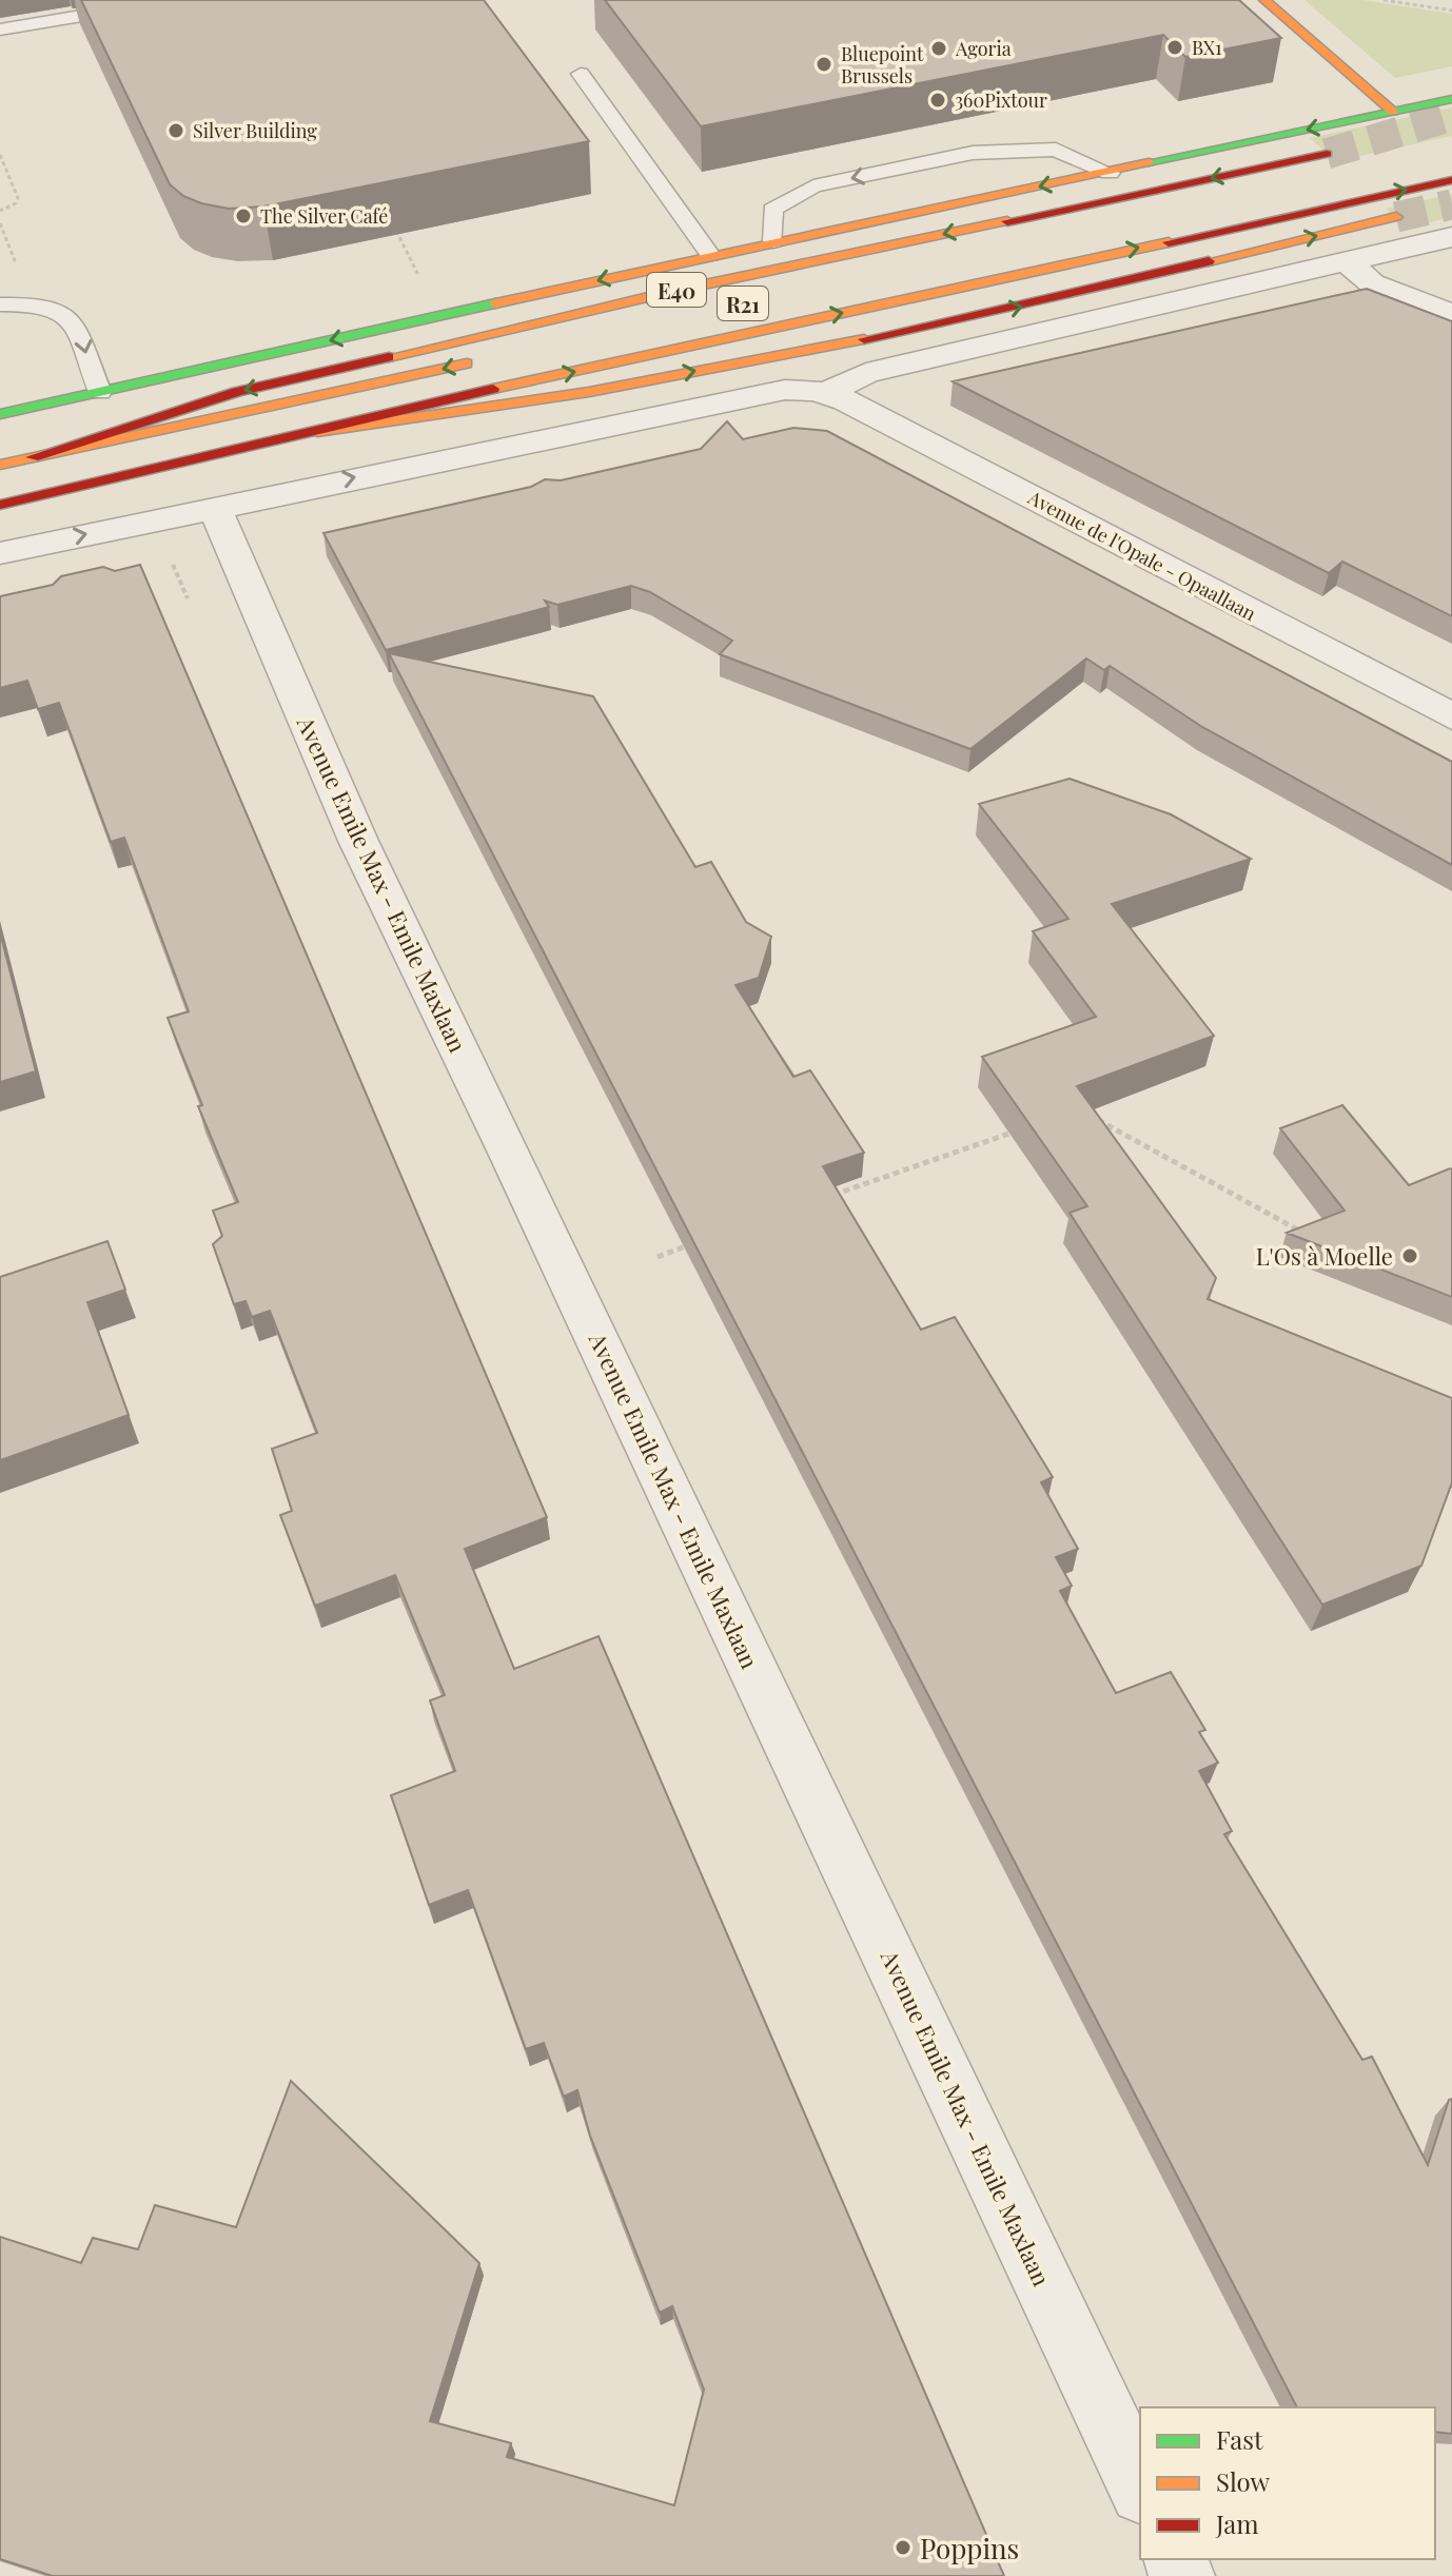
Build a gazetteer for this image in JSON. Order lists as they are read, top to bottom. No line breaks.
{"streets":{"main road":["E40","R21"],"street":["Avenue de l'Opale - Opaallaan","Avenue Emile Max - Emile Maxlaan"]},"crossings":[["Avenue de l'Opale - Opaallaan","Avenue Emile Max - Emile Maxlaan"]],"one_way":["Avenue de l'Opale - Opaallaan"],"places":["BX1","Agoria","Bluepoint Brussels","360Pixtour","Silver Building","The Silver Café","L'Os à Moelle","Poppins"],"legend":["Fast","Slow","Jam"]}
